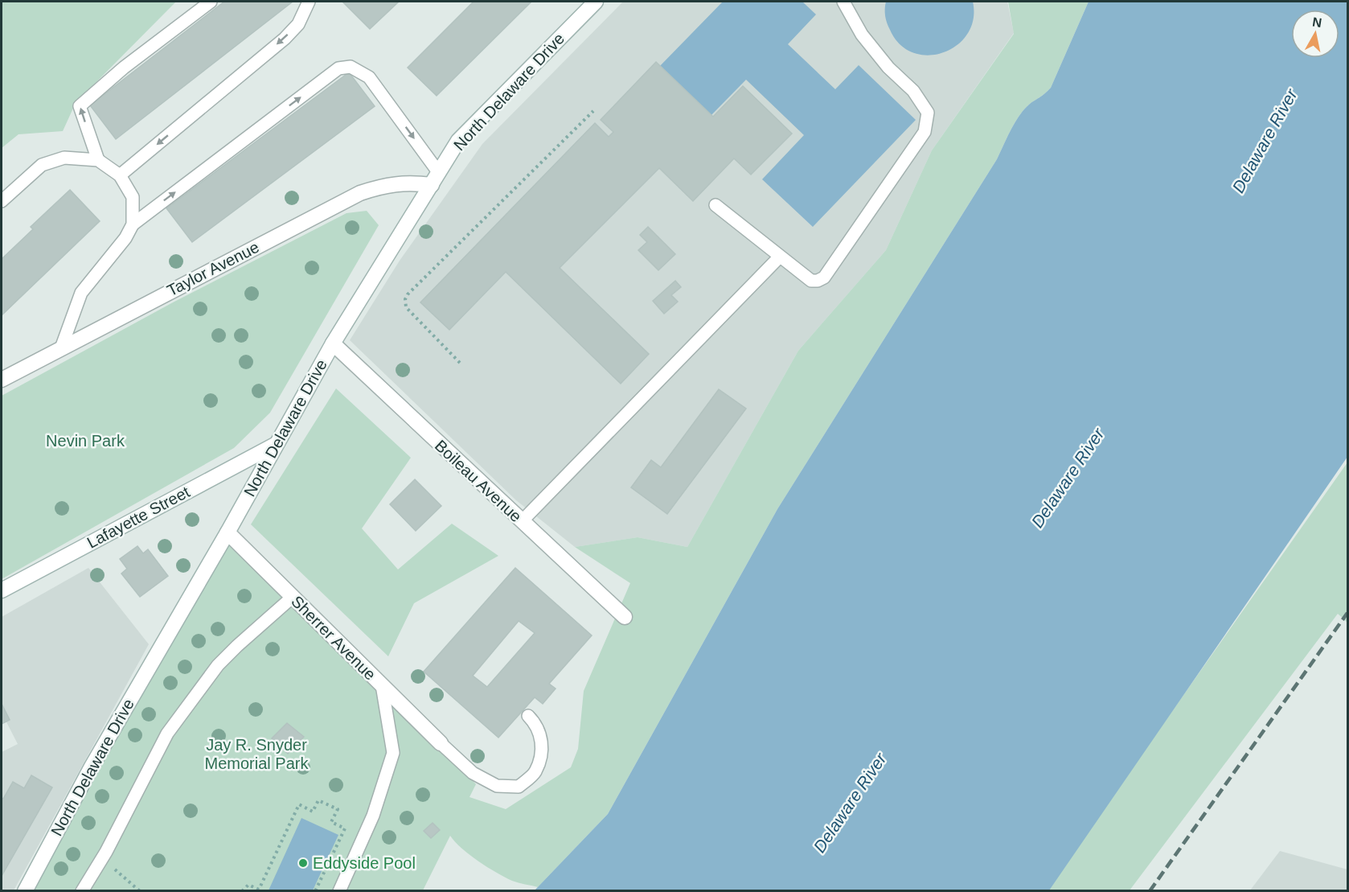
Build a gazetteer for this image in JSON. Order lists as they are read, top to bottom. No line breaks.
{"streets":{"street":["North Delaware Drive","Taylor Avenue","Boileau Avenue","Lafayette Street","Sherrer Avenue"]},"crossings":[["North Delaware Drive","Taylor Avenue"],["North Delaware Drive","Boileau Avenue"],["North Delaware Drive","Lafayette Street"],["North Delaware Drive","Sherrer Avenue"]],"water":["Delaware River"],"parks":["Nevin Park","Jay R. Snyder Memorial Park"],"places":["Eddyside Pool"],"north":"top"}
